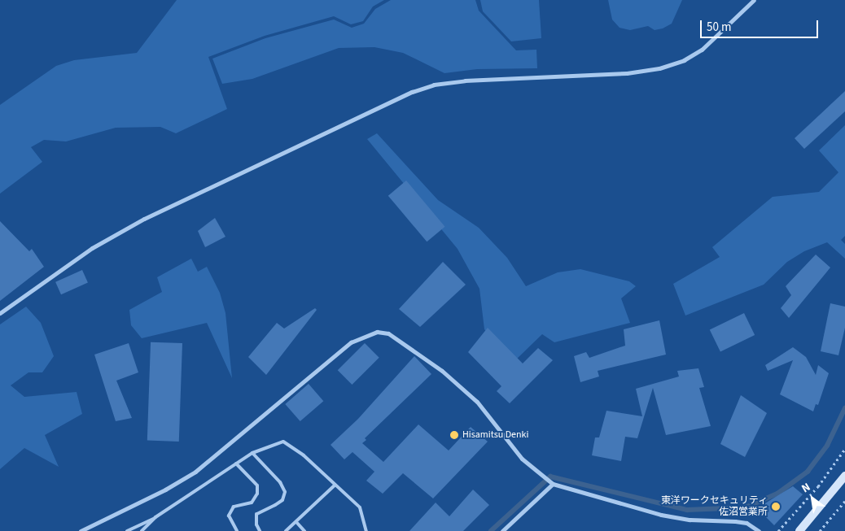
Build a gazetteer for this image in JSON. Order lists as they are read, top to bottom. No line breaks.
{"places":["Hisamitsu Denki","東洋ワークセキュリティ 佐沼営業所"],"scale_bar":"50 m","north":"top left"}
